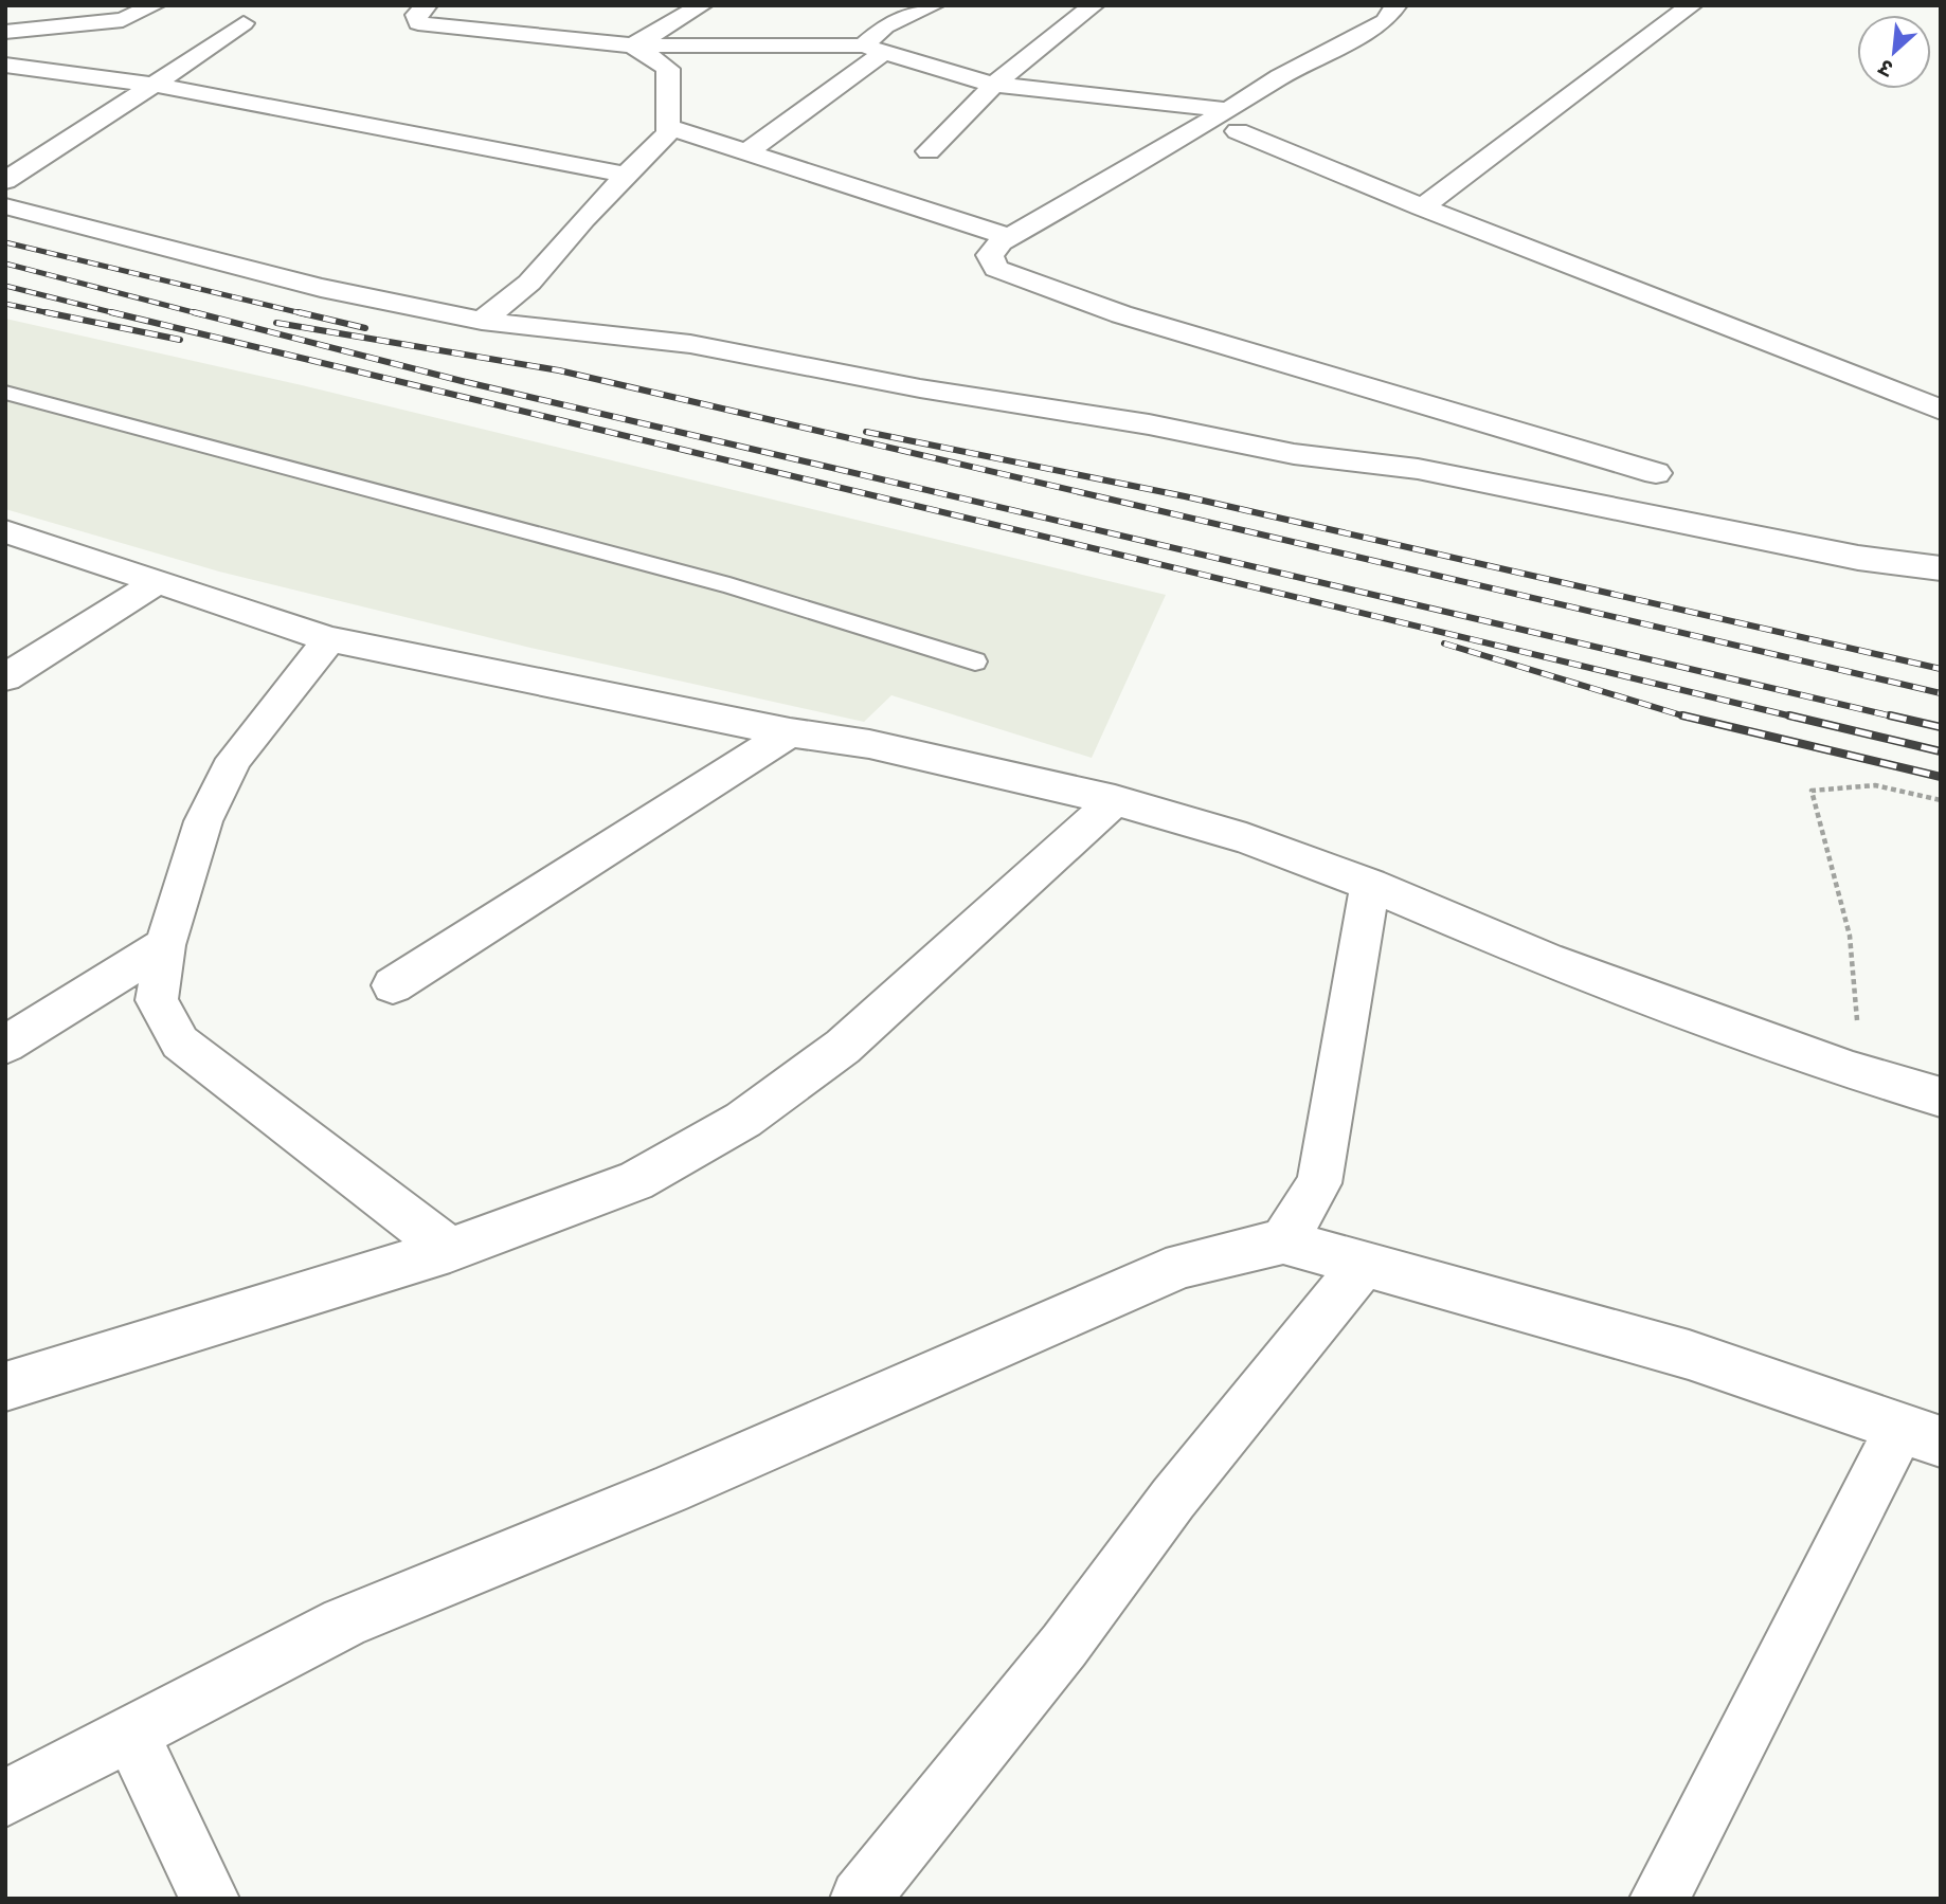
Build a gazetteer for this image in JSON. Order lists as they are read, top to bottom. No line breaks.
{"north":"bottom left"}
